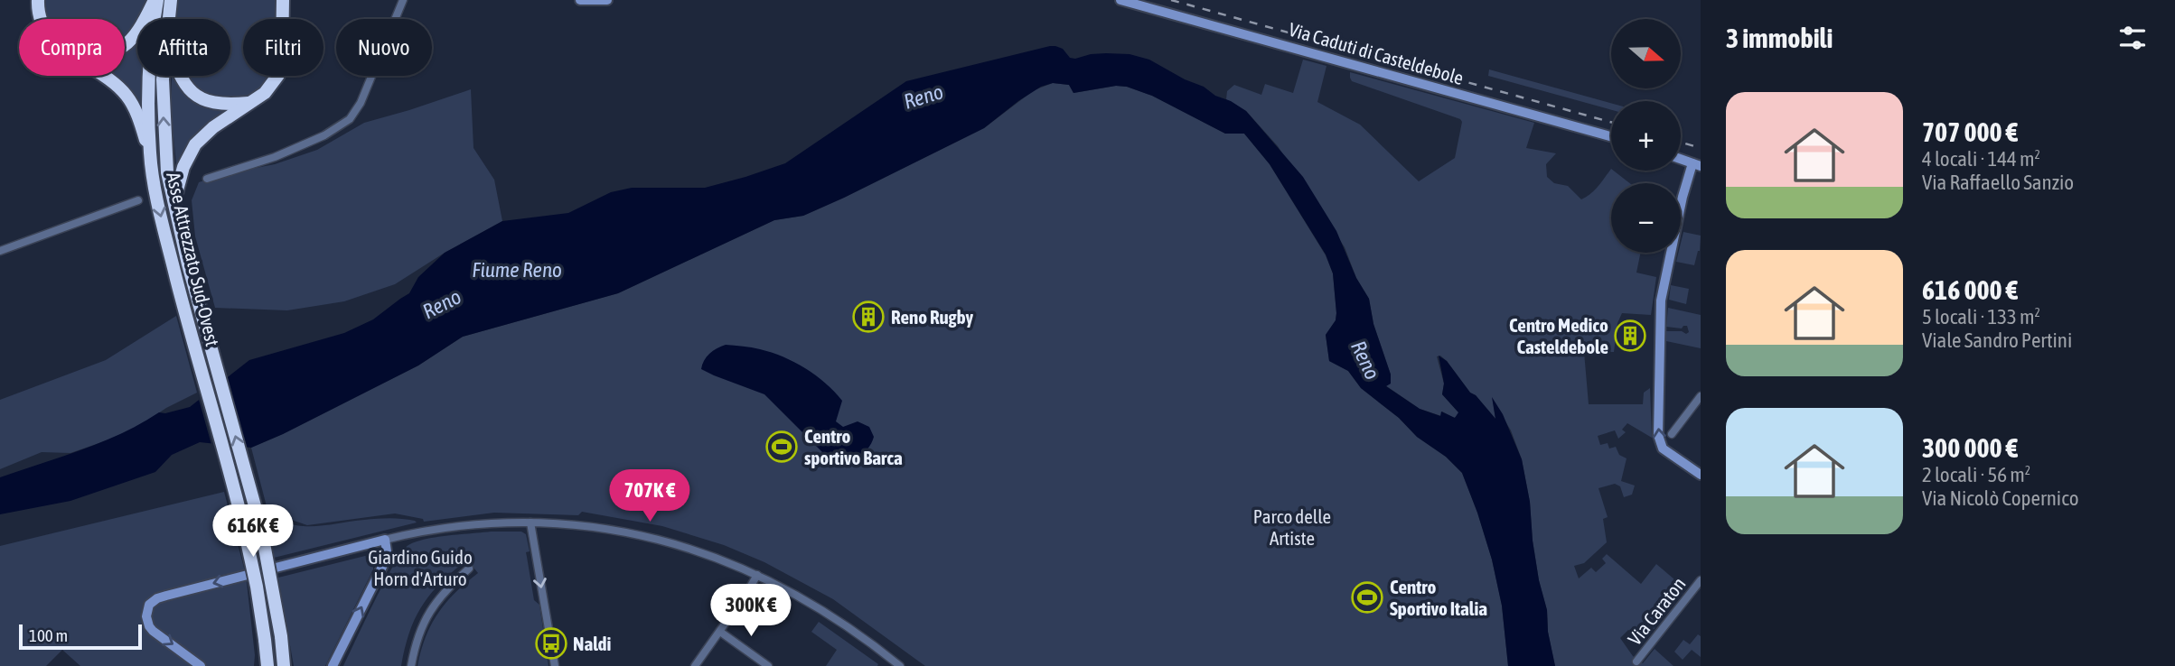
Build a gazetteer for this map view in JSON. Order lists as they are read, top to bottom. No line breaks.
{"streets":{"highway":["Asse Attrezzato Sud-Ovest"],"street":["Via Caduti di Casteldebole","Via Caraton"]},"water":["Reno","Fiume Reno"],"parks":["Parco delle Artiste","Giardino Guido Horn d'Arturo"],"places":{"building":["Reno Rugby","Centro Medico Casteldebole"],"sports":["Centro sportivo Barca","Centro Sportivo Italia"],"bus stop":["Naldi"]},"scale_bar":"100 m","north":"right","page":{"heading":"3 immobili","map_buttons":["+","−"],"chip":["Compra","Affitta","Filtri","Nuovo"],"list":[{"name":"707 000 €","note":"4 locali · 144 m² · Via Raffaello Sanzio"},{"name":"616 000 €","note":"5 locali · 133 m² · Viale Sandro Pertini"},{"name":"300 000 €","note":"2 locali · 56 m² · Via Nicolò Copernico"}],"price":["707K €","616K €","300K €"],"scale":"100 m"}}
